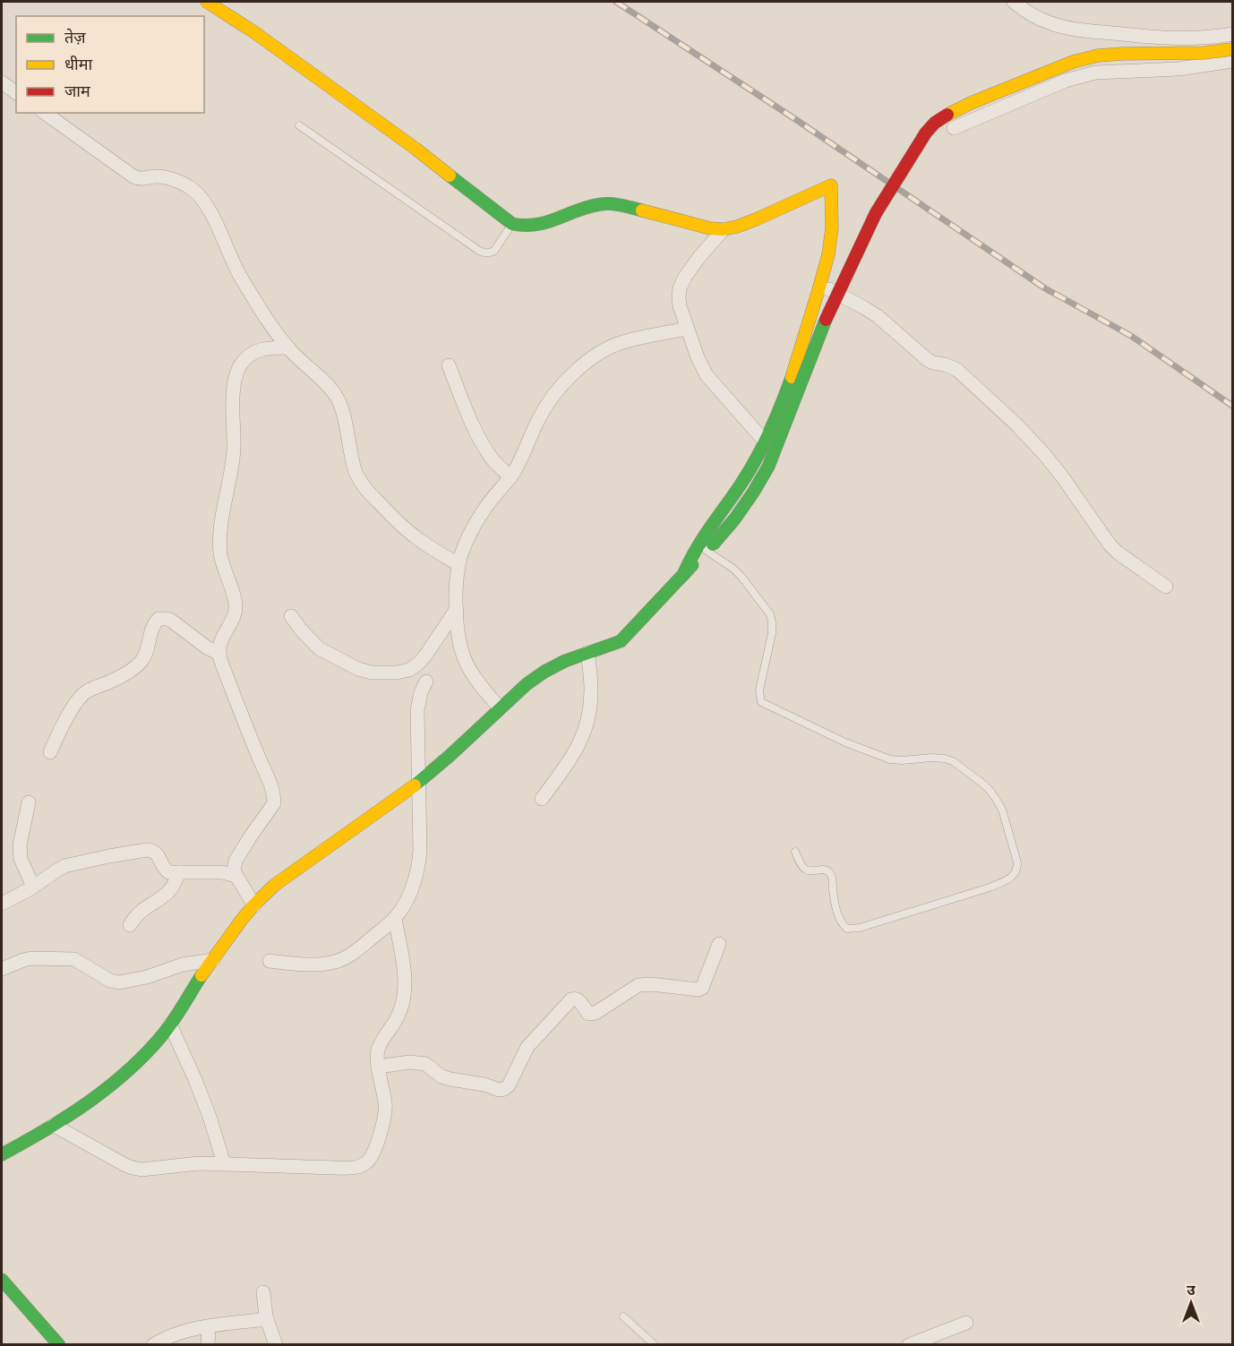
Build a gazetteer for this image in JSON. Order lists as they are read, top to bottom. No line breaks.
{"legend":["तेज़","धीमा","जाम"],"north":"top"}
